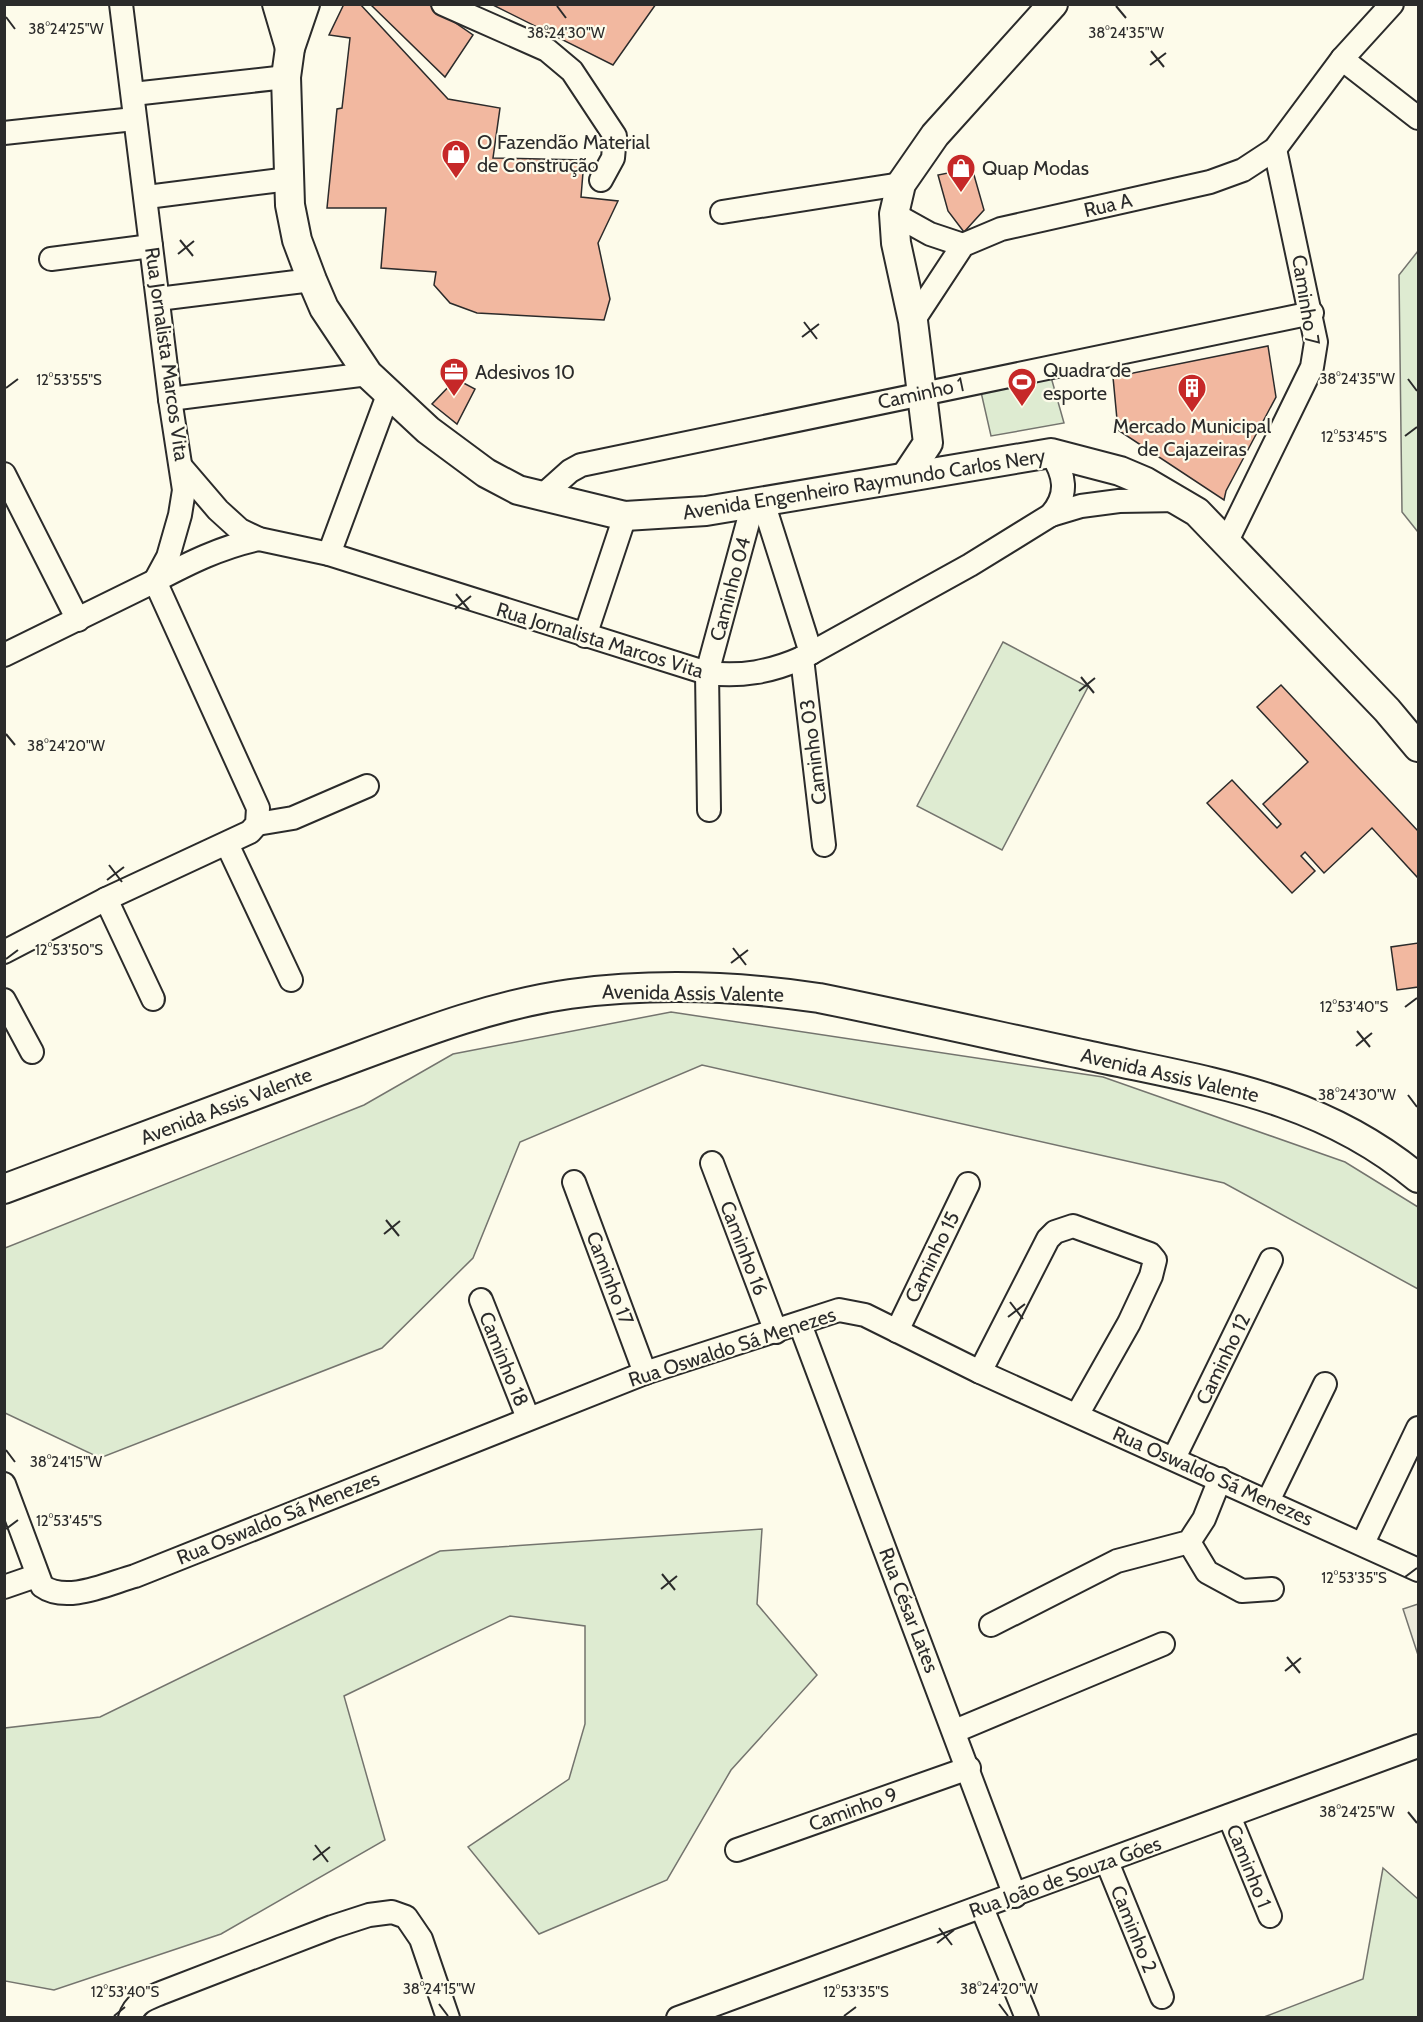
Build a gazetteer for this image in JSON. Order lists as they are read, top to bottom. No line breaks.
{"streets":{"main road":["Avenida Engenheiro Raymundo Carlos Nery","Avenida Assis Valente"],"street":["Rua A","Caminho 7","Rua Jornalista Marcos Vita","Caminho 1","Caminho 04","Caminho 03","Caminho 16","Caminho 15","Caminho 17","Rua Oswaldo Sá Menezes","Caminho 18","Caminho 12","Rua César Lates","Caminho 9","Rua João de Souza Góes","Caminho 2"]},"crossings":[["Rua A","Caminho 7"],["Caminho 7","Caminho 1"],["Caminho 7","Avenida Engenheiro Raymundo Carlos Nery"],["Rua Jornalista Marcos Vita","Avenida Engenheiro Raymundo Carlos Nery"],["Rua Jornalista Marcos Vita","Caminho 04"],["Rua Jornalista Marcos Vita","Caminho 03"],["Caminho 1","Avenida Engenheiro Raymundo Carlos Nery"],["Caminho 1","Rua João de Souza Góes"],["Avenida Engenheiro Raymundo Carlos Nery","Caminho 04"],["Avenida Engenheiro Raymundo Carlos Nery","Caminho 03"],["Caminho 04","Caminho 03"],["Caminho 16","Rua Oswaldo Sá Menezes"],["Caminho 15","Rua Oswaldo Sá Menezes"],["Caminho 17","Rua Oswaldo Sá Menezes"],["Rua Oswaldo Sá Menezes","Caminho 18"],["Rua Oswaldo Sá Menezes","Caminho 12"],["Rua Oswaldo Sá Menezes","Rua César Lates"],["Rua César Lates","Caminho 9"],["Rua César Lates","Rua João de Souza Góes"],["Rua João de Souza Góes","Caminho 2"]],"places":{"shop":["O Fazendão Material de Construção","Quap Modas"],"office":["Adesivos 10"],"sports":["Quadra de esporte"],"building":["Mercado Municipal de Cajazeiras"]},"coordinates":["38°24'25\"W","38°24'30\"W","38°24'35\"W","12°53'55\"S","12°53'45\"S","38°24'20\"W","12°53'50\"S","12°53'40\"S","38°24'15\"W","12°53'35\"S"]}
